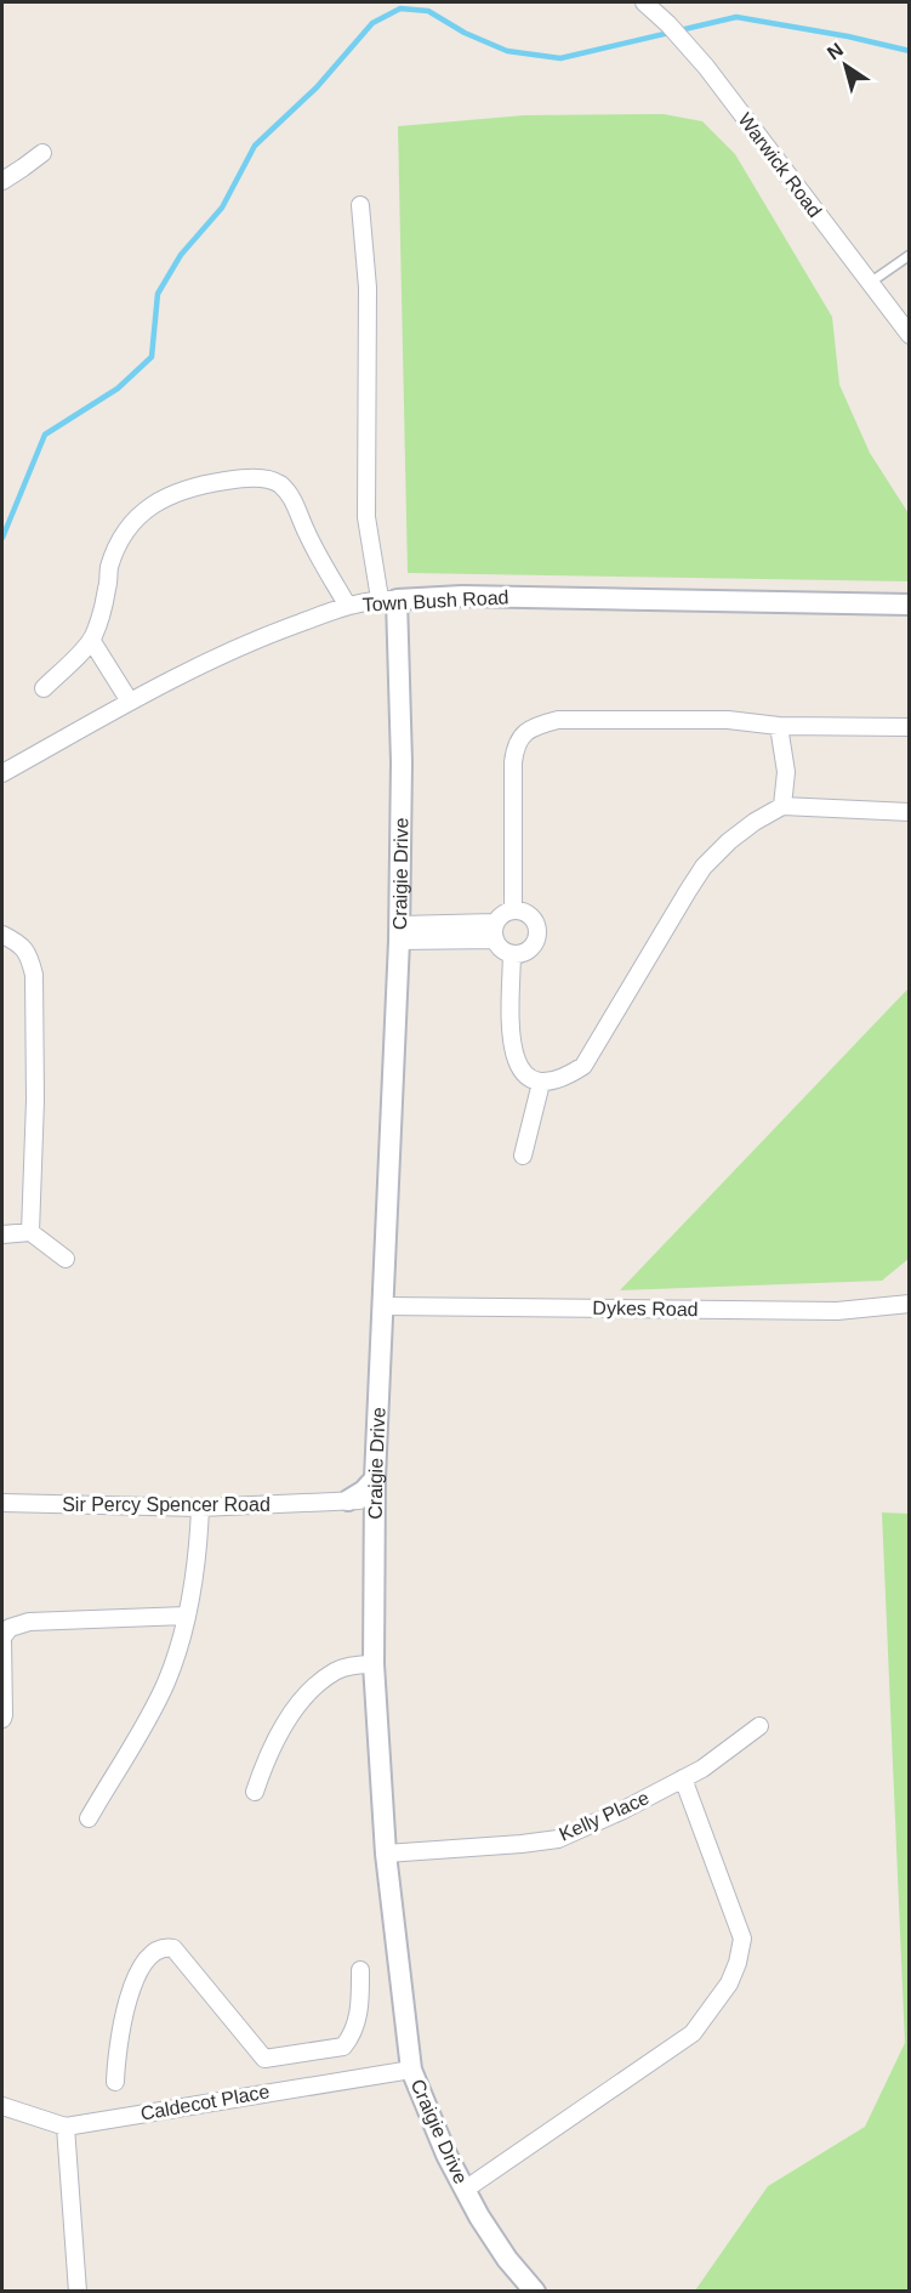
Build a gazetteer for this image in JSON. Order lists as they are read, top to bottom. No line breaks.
{"streets":{"street":["Warwick Road","Town Bush Road","Craigie Drive","Dykes Road","Sir Percy Spencer Road","Kelly Place","Caldecot Place"]},"crossings":[["Town Bush Road","Craigie Drive"],["Craigie Drive","Dykes Road"],["Craigie Drive","Sir Percy Spencer Road"],["Craigie Drive","Kelly Place"],["Craigie Drive","Caldecot Place"]],"north":"top left"}
